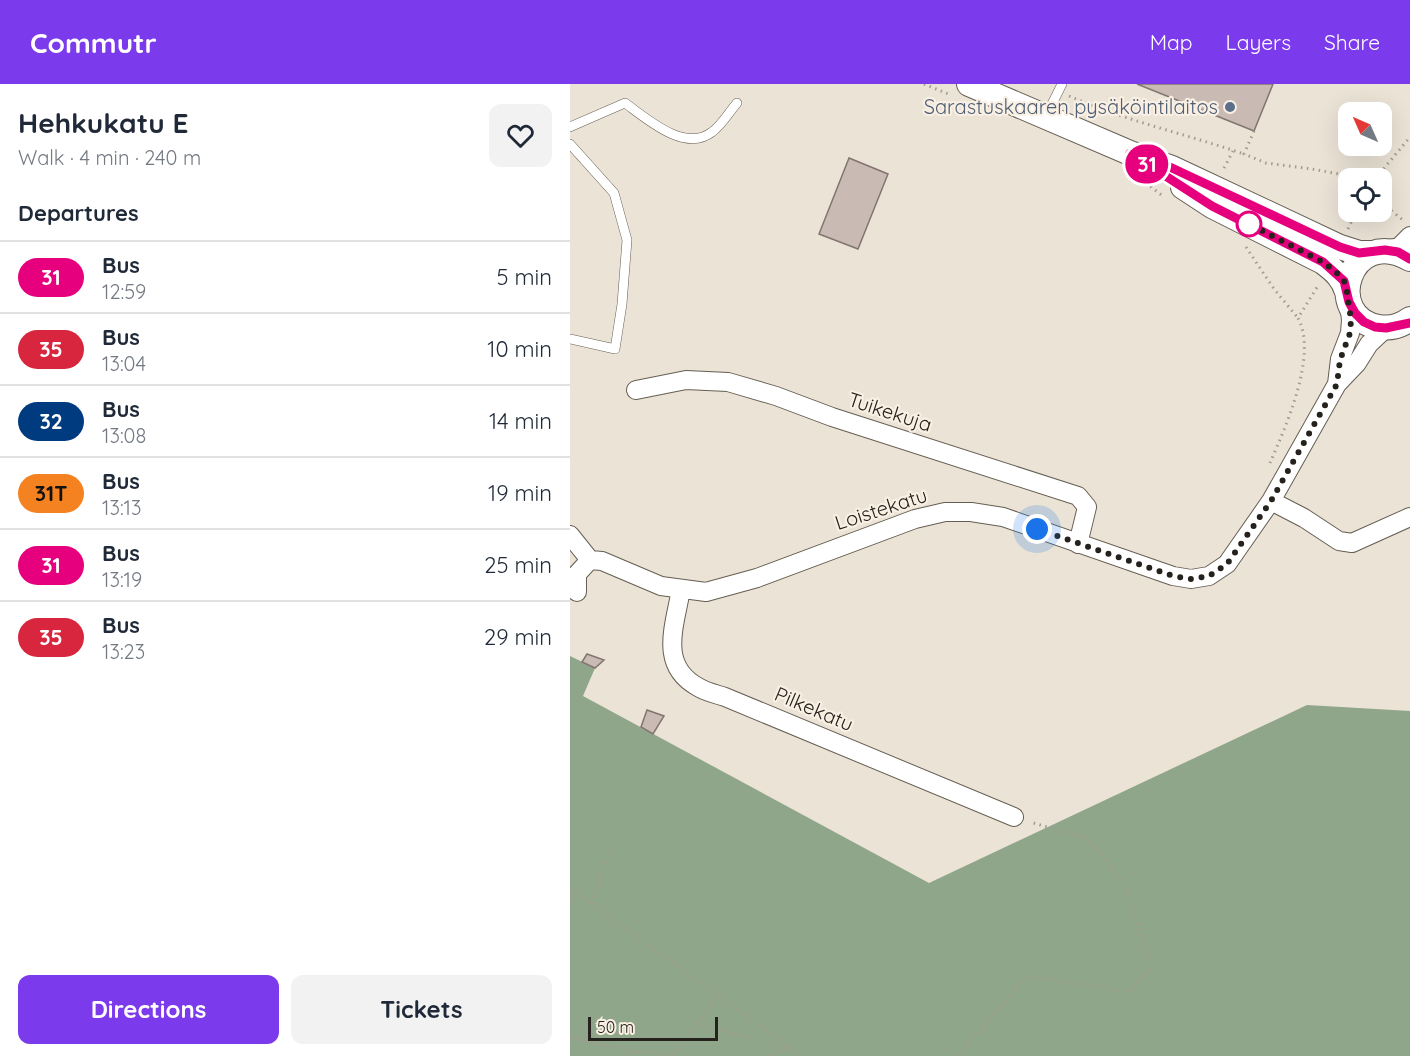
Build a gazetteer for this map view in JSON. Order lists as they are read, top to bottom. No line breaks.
{"streets":{"street":["Tuikekuja","Loistekatu","Pilkekatu"]},"crossings":[["Tuikekuja","Loistekatu"],["Loistekatu","Pilkekatu"]],"places":["Sarastuskaaren pysäköintilaitos"],"lines":["bus line 31"],"scale_bar":"50 m","north":"top left","page":{"header":"Commutr","nav":["Map","Layers","Share"],"heading":[["Hehkukatu E","Walk · 4 min · 240 m"],"Departures"],"on_map":"31","list":[{"mark":"31","name":"Bus","note":"12:59","value":"5 min"},{"mark":"35","name":"Bus","note":"13:04","value":"10 min"},{"mark":"32","name":"Bus","note":"13:08","value":"14 min"},{"mark":"31T","name":"Bus","note":"13:13","value":"19 min"},{"mark":"31","name":"Bus","note":"13:19","value":"25 min"},{"mark":"35","name":"Bus","note":"13:23","value":"29 min"}],"buttons":["Directions","Tickets"],"scale":"50 m"}}
